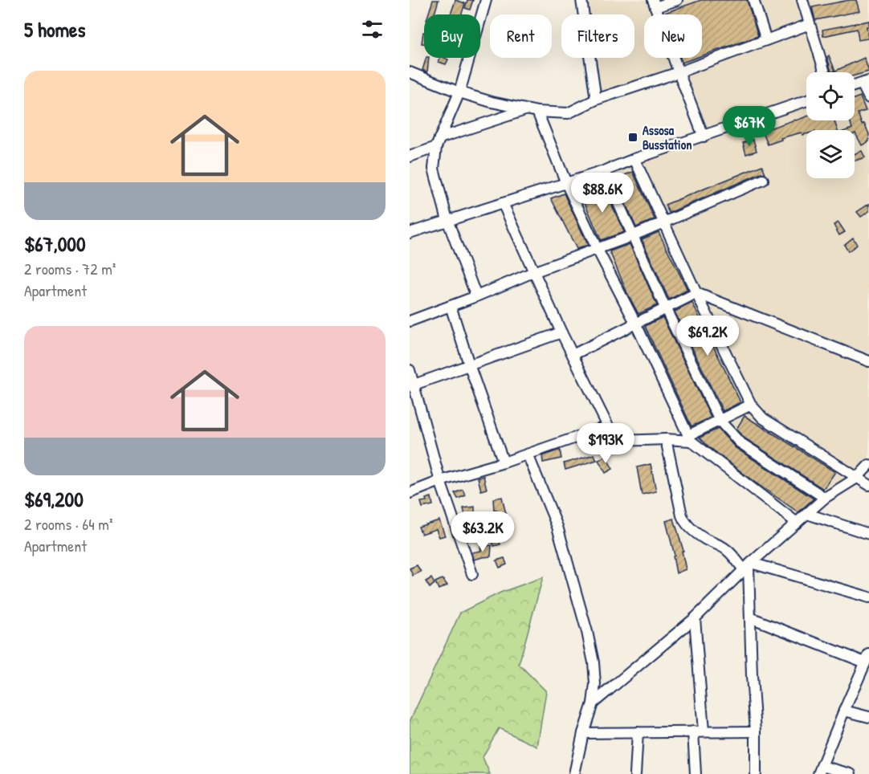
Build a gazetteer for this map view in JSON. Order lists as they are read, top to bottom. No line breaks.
{"places":{"transit":["Assosa Busstation"]},"page":{"heading":"5 homes","chip":["Buy","Rent","Filters","New"],"list":[{"name":"$67,000","note":"2 rooms · 72 m² · Apartment"},{"name":"$69,200","note":"2 rooms · 64 m² · Apartment"}],"price":["$67K","$88.6K","$69.2K","$193K","$63.2K"]}}
